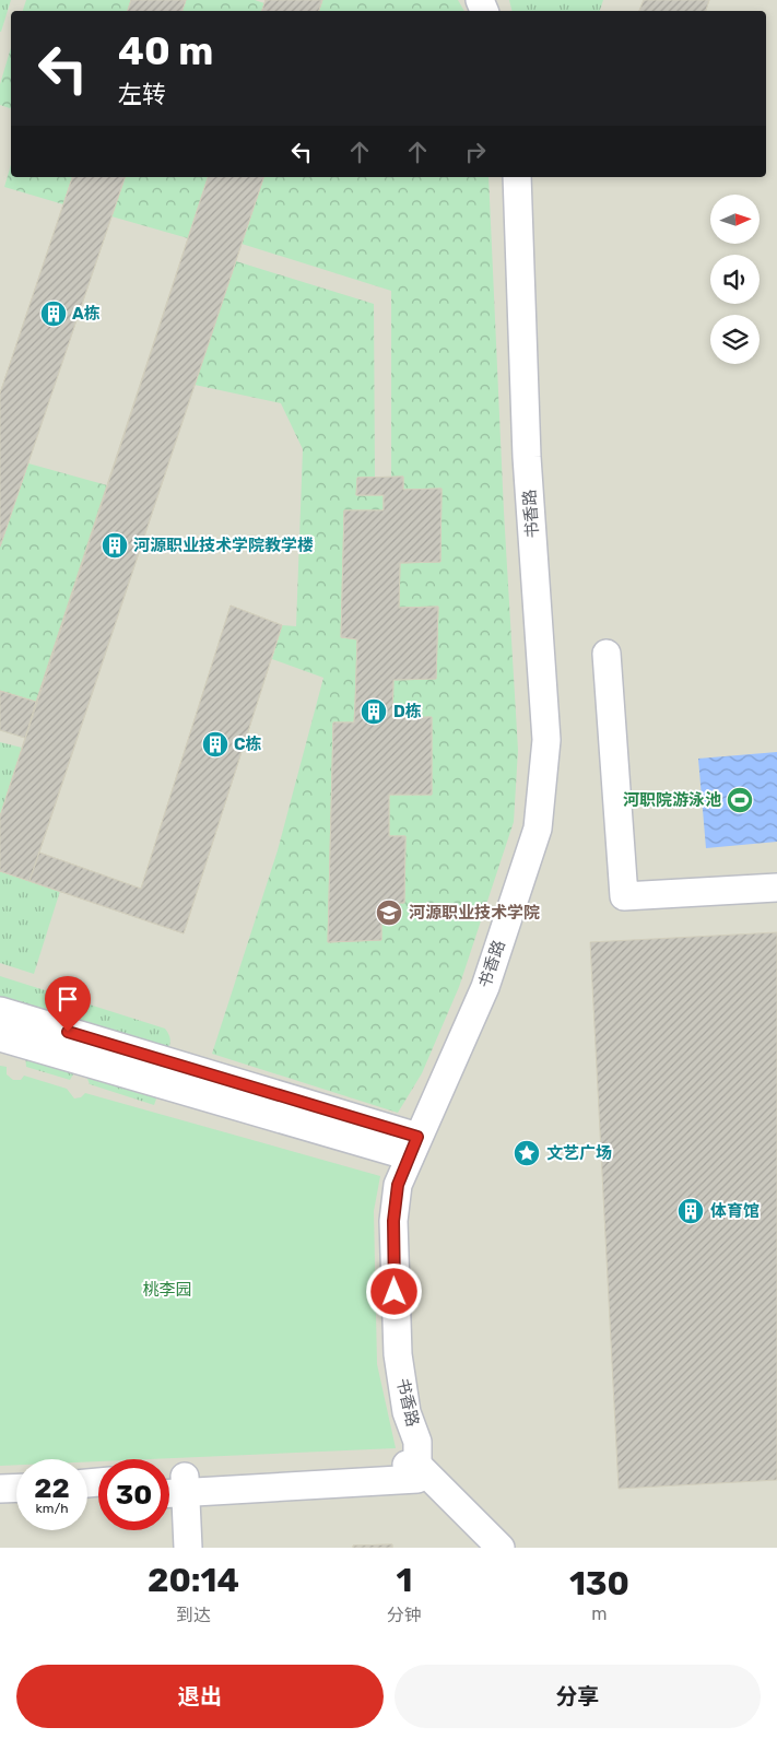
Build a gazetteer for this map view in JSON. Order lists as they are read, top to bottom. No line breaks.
{"streets":{"street":["书香路"]},"parks":["桃李园"],"places":{"building":["A栋","河源职业技术学院教学楼","D栋","C栋","体育馆"],"sports":["河职院游泳池"],"school or university":["河源职业技术学院"],"place":["文艺广场"]},"north":"right","page":{"turn":["40 m","左转"],"speed":"22 km/h","limit":"30","eta":["20:14","到达","1","分钟","130","m"],"buttons":["退出","分享"]}}
